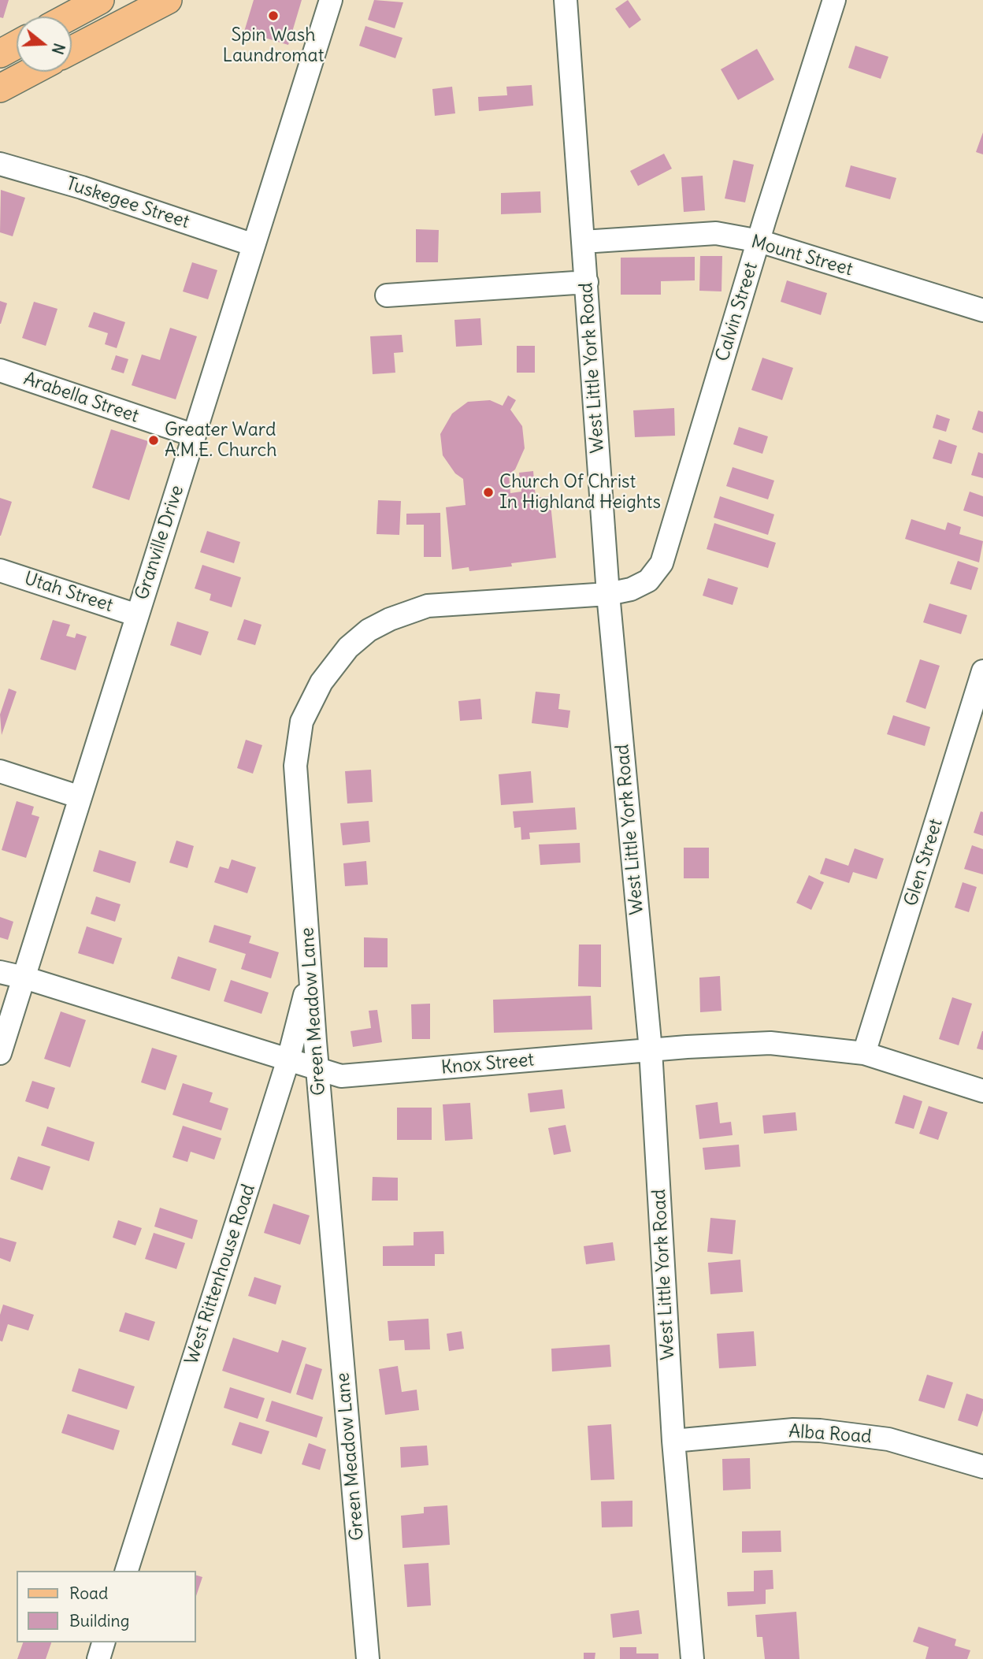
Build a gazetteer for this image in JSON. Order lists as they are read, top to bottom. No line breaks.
{"streets":{"street":["Tuskegee Street","Mount Street","Calvin Street","West Little York Road","Arabella Street","Granville Drive","Utah Street","Glen Street","Green Meadow Lane","Knox Street","West Rittenhouse Road","Alba Road"]},"crossings":[["Tuskegee Street","Granville Drive"],["Mount Street","Calvin Street"],["Mount Street","West Little York Road"],["Calvin Street","West Little York Road"],["Calvin Street","Green Meadow Lane"],["West Little York Road","Green Meadow Lane"],["West Little York Road","Knox Street"],["West Little York Road","Alba Road"],["Arabella Street","Granville Drive"],["Granville Drive","Utah Street"],["Granville Drive","Knox Street"],["Glen Street","Knox Street"],["Green Meadow Lane","Knox Street"],["Green Meadow Lane","West Rittenhouse Road"],["Knox Street","West Rittenhouse Road"]],"places":["Spin Wash Laundromat","Greater Ward A.M.E. Church","Church Of Christ In Highland Heights"],"legend":["Road","Building"],"north":"right"}
